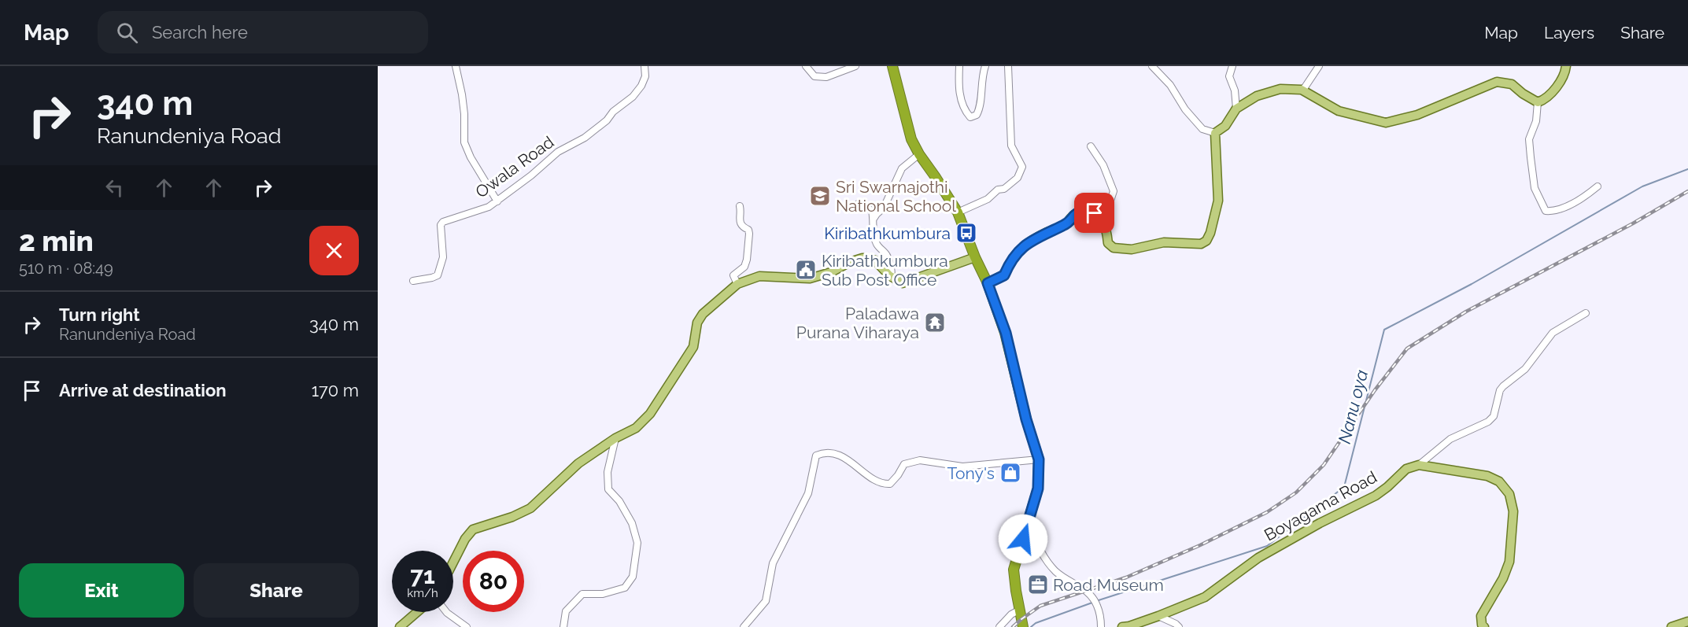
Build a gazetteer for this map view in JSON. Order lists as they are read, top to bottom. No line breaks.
{"streets":{"main road":["Boyagama Road"],"street":["Owala Road"]},"water":["Nanu oya"],"places":{"school or university":["Sri Swarnajothi National School"],"bus stop":["Kiribathkumbura"],"public building":["Kiribathkumbura Sub Post Office"],"temple":["Paladawa Purana Viharaya"],"shop":["Tony's"],"office":["Road Museum"]},"page":{"header":"Map","search":"Search here","nav":["Map","Layers","Share"],"turn":["340 m","Ranundeniya Road"],"heading":["2 min","510 m · 08:49"],"list":[{"name":"Turn right","note":"Ranundeniya Road","value":"340 m"},{"name":"Arrive at destination","value":"170 m"}],"speed":"71 km/h","limit":"80","buttons":["Exit","Share"]}}
